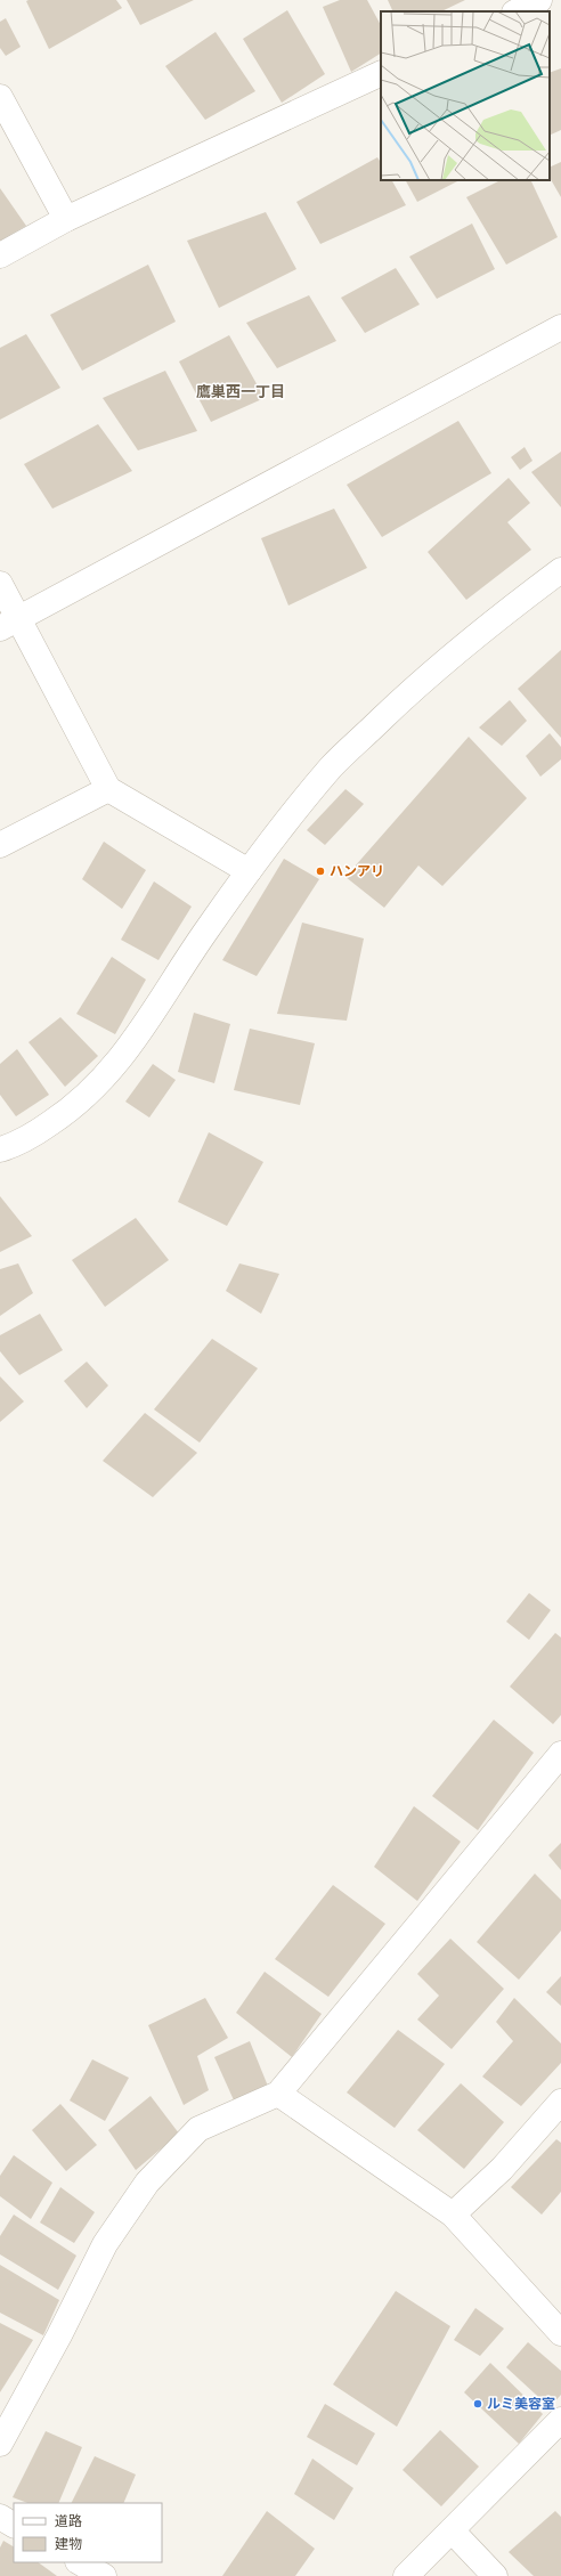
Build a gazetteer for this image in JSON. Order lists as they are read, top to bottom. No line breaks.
{"districts":["鷹巣西一丁目"],"places":["ハンアリ","ルミ美容室"],"legend":["道路","建物"]}
